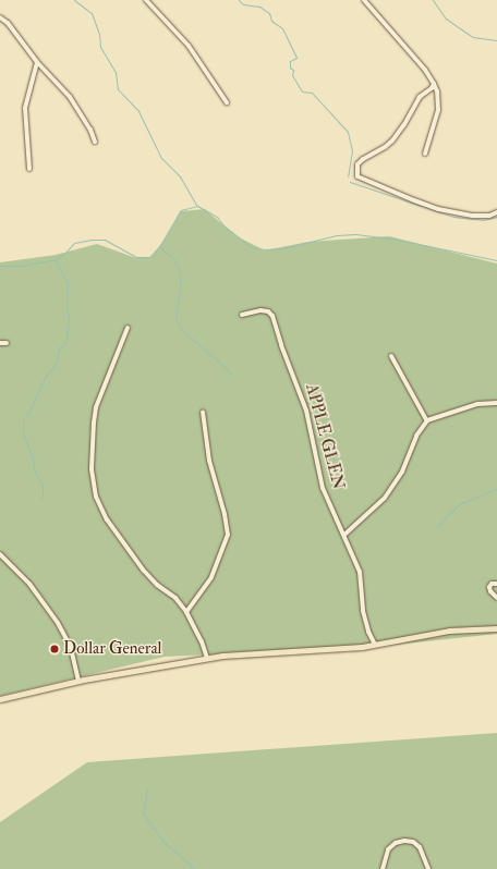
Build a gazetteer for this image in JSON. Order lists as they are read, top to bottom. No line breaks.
{"streets":{"street":["APPLE GLEN"]},"places":["Dollar General"]}
